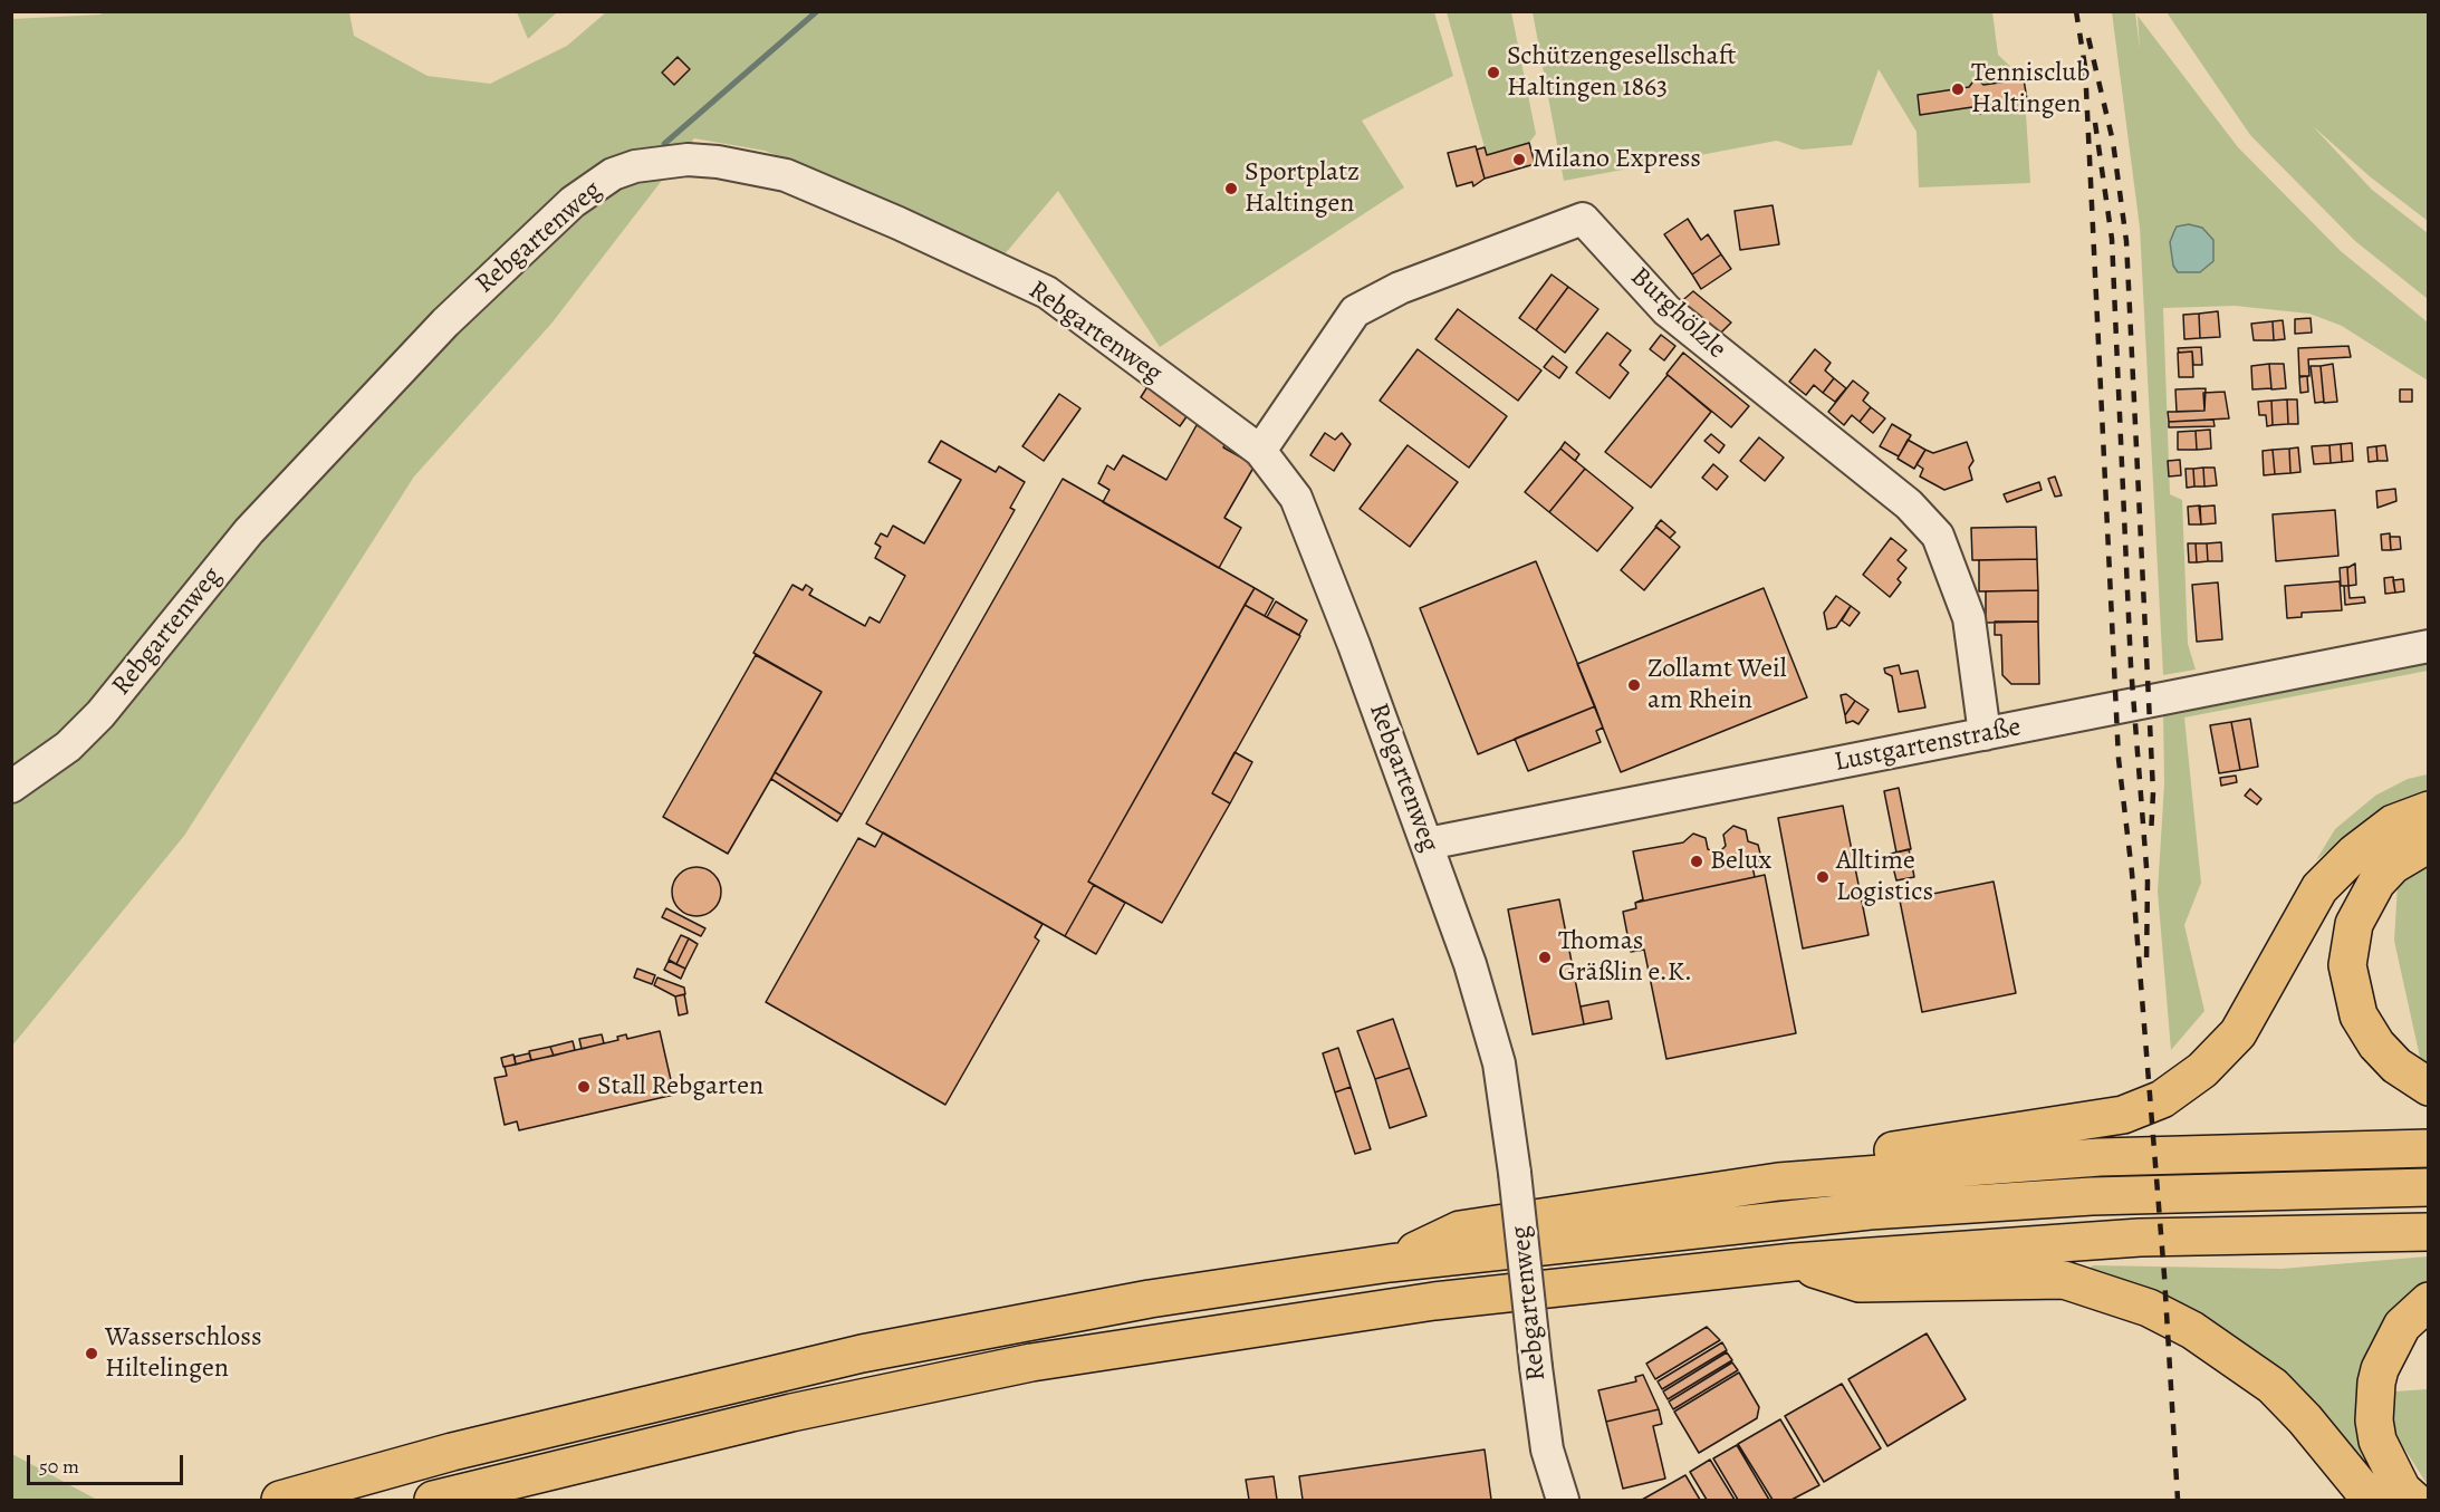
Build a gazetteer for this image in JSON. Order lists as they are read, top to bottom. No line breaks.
{"streets":{"street":["Rebgartenweg","Burghölzle","Lustgartenstraße"]},"crossings":[["Rebgartenweg","Burghölzle"],["Rebgartenweg","Lustgartenstraße"],["Burghölzle","Lustgartenstraße"]],"places":["Schützengesellschaft Haltingen 1863","Tennisclub Haltingen","Milano Express","Sportplatz Haltingen","Zollamt Weil am Rhein","Belux","Alltime Logistics","Thomas Gräßlin e.K.","Stall Rebgarten","Wasserschloss Hiltelingen"],"scale_bar":"50 m"}
